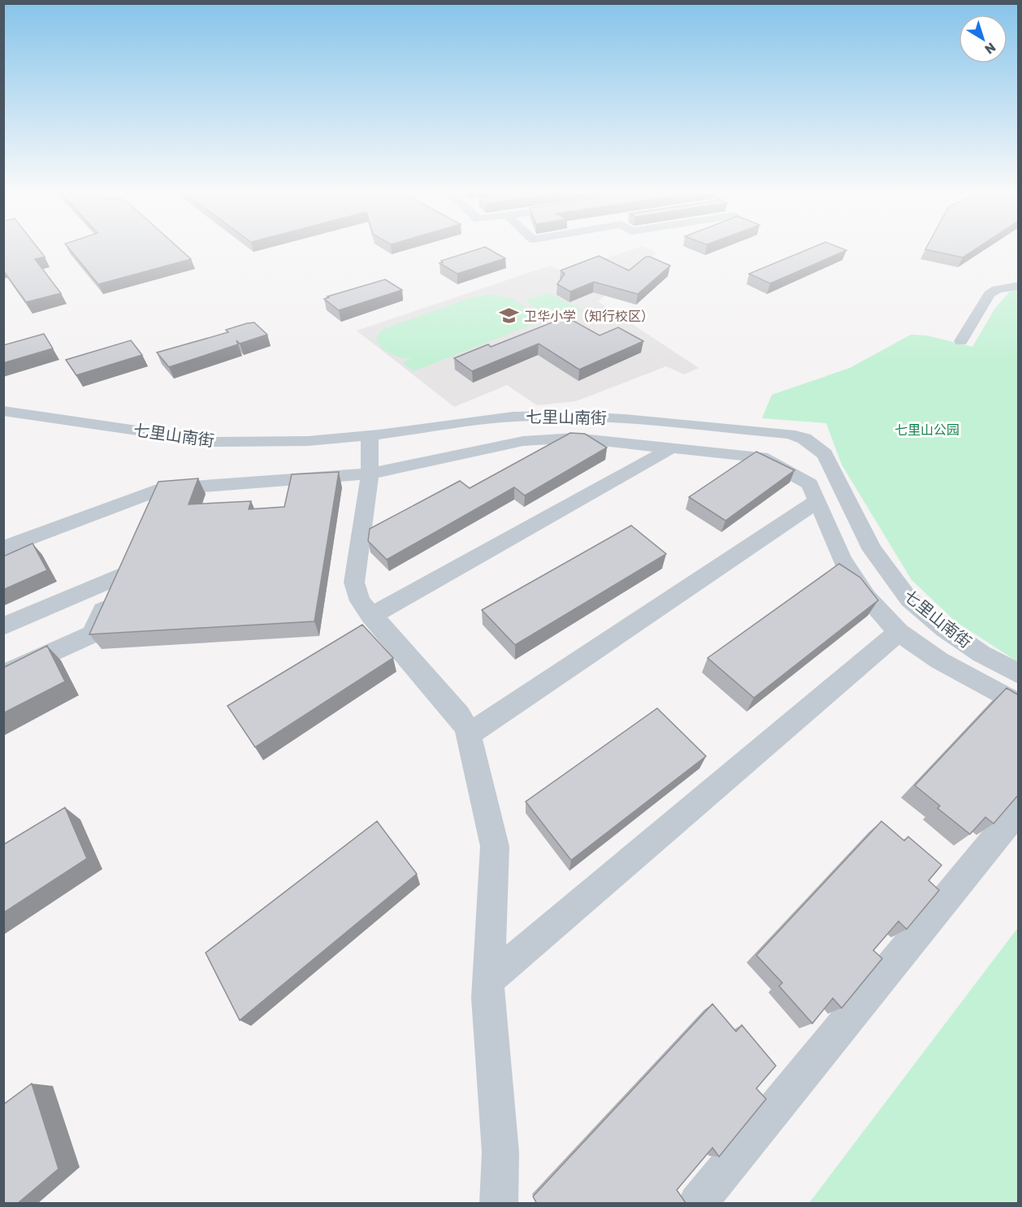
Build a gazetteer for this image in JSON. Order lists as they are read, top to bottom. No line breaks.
{"streets":{"street":["七里山南街"]},"parks":["七里山公园"],"places":{"school or university":["卫华小学（知行校区）"]},"north":"bottom right"}
